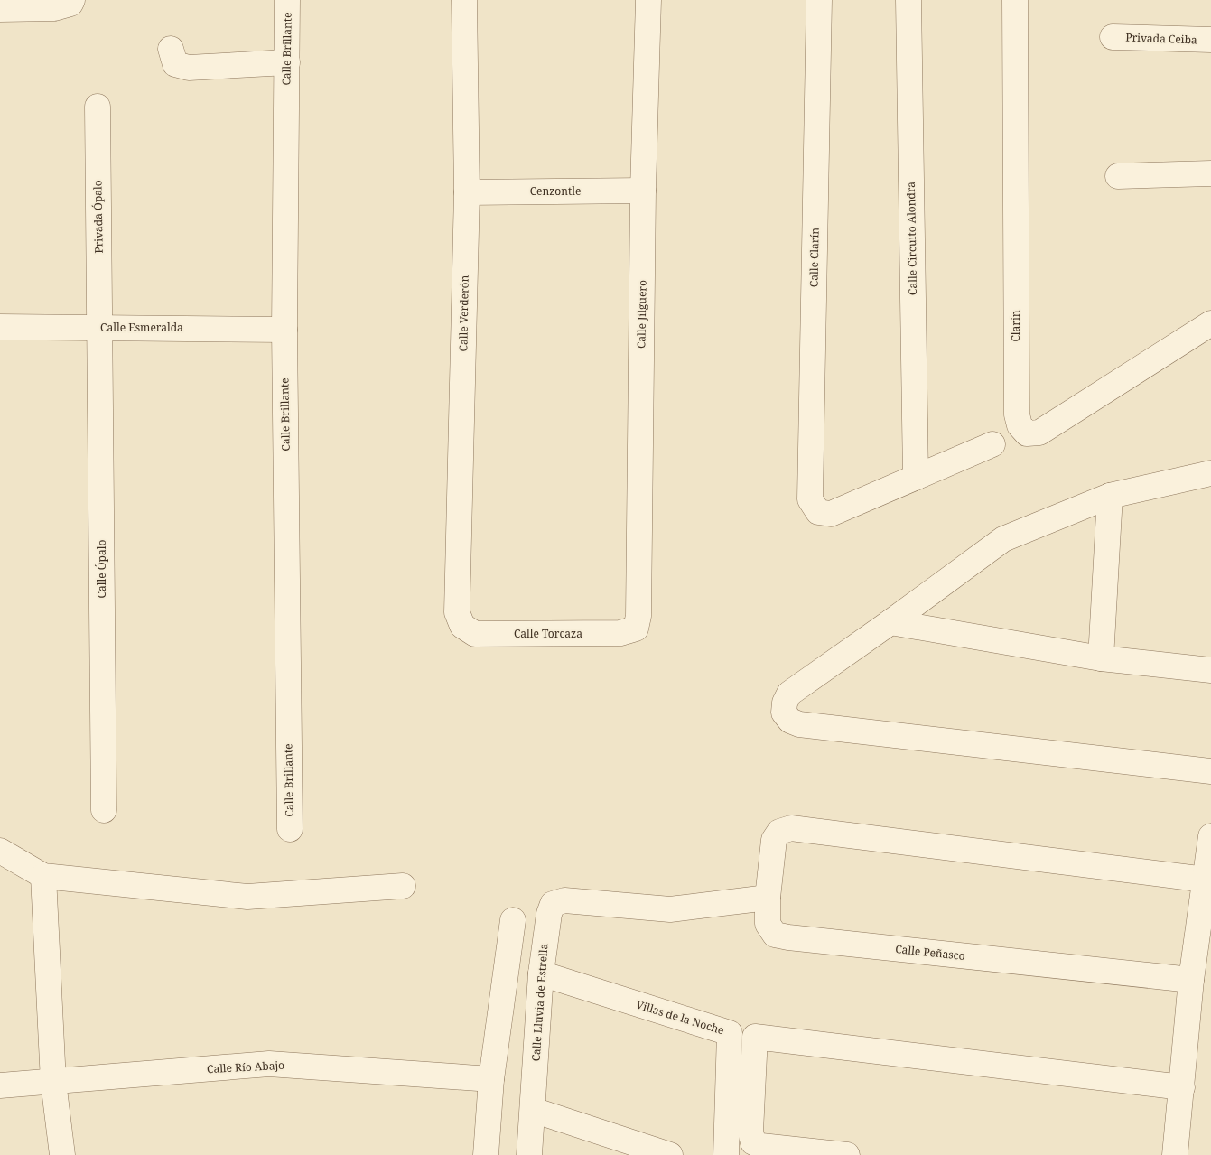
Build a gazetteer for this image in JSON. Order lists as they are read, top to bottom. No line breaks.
{"streets":{"street":["Privada Ceiba","Calle Brillante","Cenzontle","Privada Ópalo","Calle Circuito Alondra","Calle Clarín","Calle Verderón","Calle Jilguero","Clarín","Calle Esmeralda","Calle Ópalo","Calle Torcaza","Calle Peñasco","Calle Lluvia de Estrella","Villas de la Noche","Calle Río Abajo"]},"crossings":[["Calle Brillante","Calle Esmeralda"],["Cenzontle","Calle Verderón"],["Cenzontle","Calle Jilguero"],["Privada Ópalo","Calle Esmeralda"],["Privada Ópalo","Calle Ópalo"],["Calle Circuito Alondra","Calle Clarín"],["Calle Verderón","Calle Torcaza"],["Calle Jilguero","Calle Torcaza"],["Calle Esmeralda","Calle Ópalo"],["Calle Peñasco","Calle Lluvia de Estrella"],["Calle Lluvia de Estrella","Villas de la Noche"]]}
